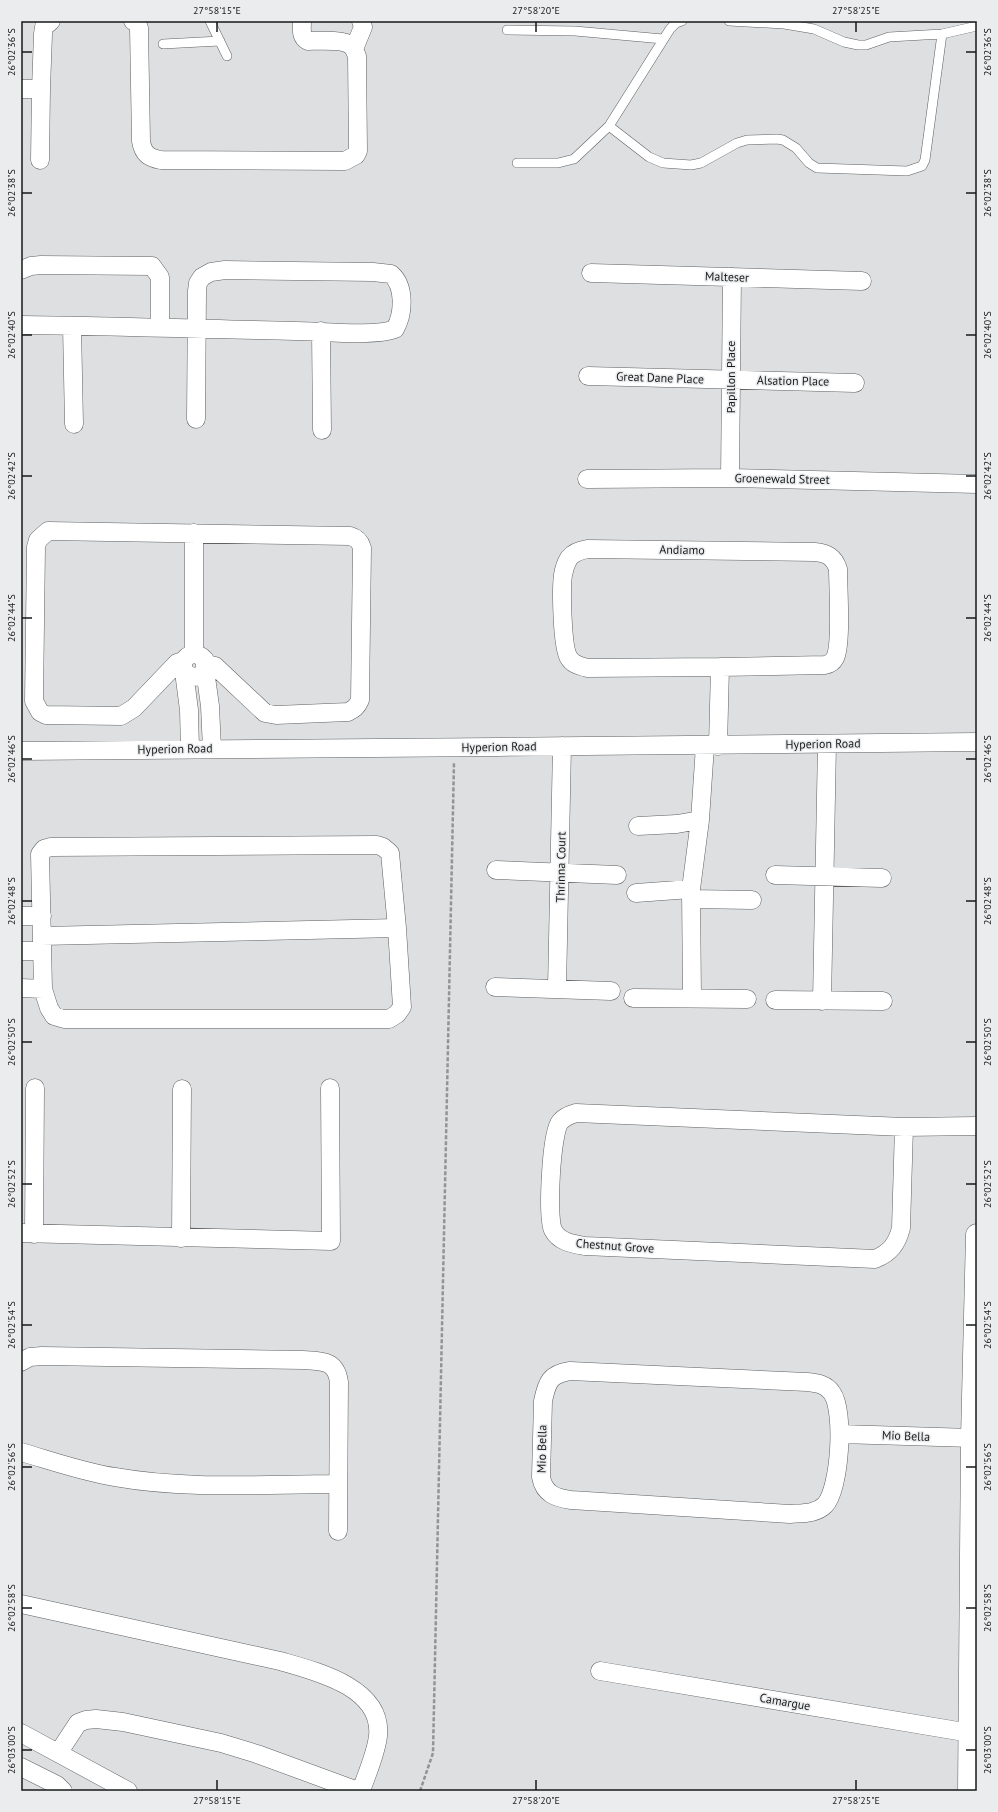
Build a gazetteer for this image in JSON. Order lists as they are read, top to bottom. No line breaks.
{"streets":{"street":["Malteser","Papillon Place","Great Dane Place","Alsation Place","Groenewald Street","Andiamo","Hyperion Road","Thrinna Court","Chestnut Grove","Mio Bella","Camargue"]},"crossings":[["Malteser","Papillon Place"],["Papillon Place","Great Dane Place"],["Papillon Place","Alsation Place"],["Papillon Place","Groenewald Street"],["Great Dane Place","Alsation Place"],["Hyperion Road","Thrinna Court"]],"coordinates":["27°58'15\"E","27°58'20\"E","27°58'25\"E","26°02'36\"S","26°02'38\"S","26°02'40\"S","26°02'42\"S","26°02'44\"S","26°02'46\"S","26°02'48\"S","26°02'50\"S","26°02'52\"S","26°02'54\"S","26°02'56\"S","26°02'58\"S","26°03'00\"S"]}
